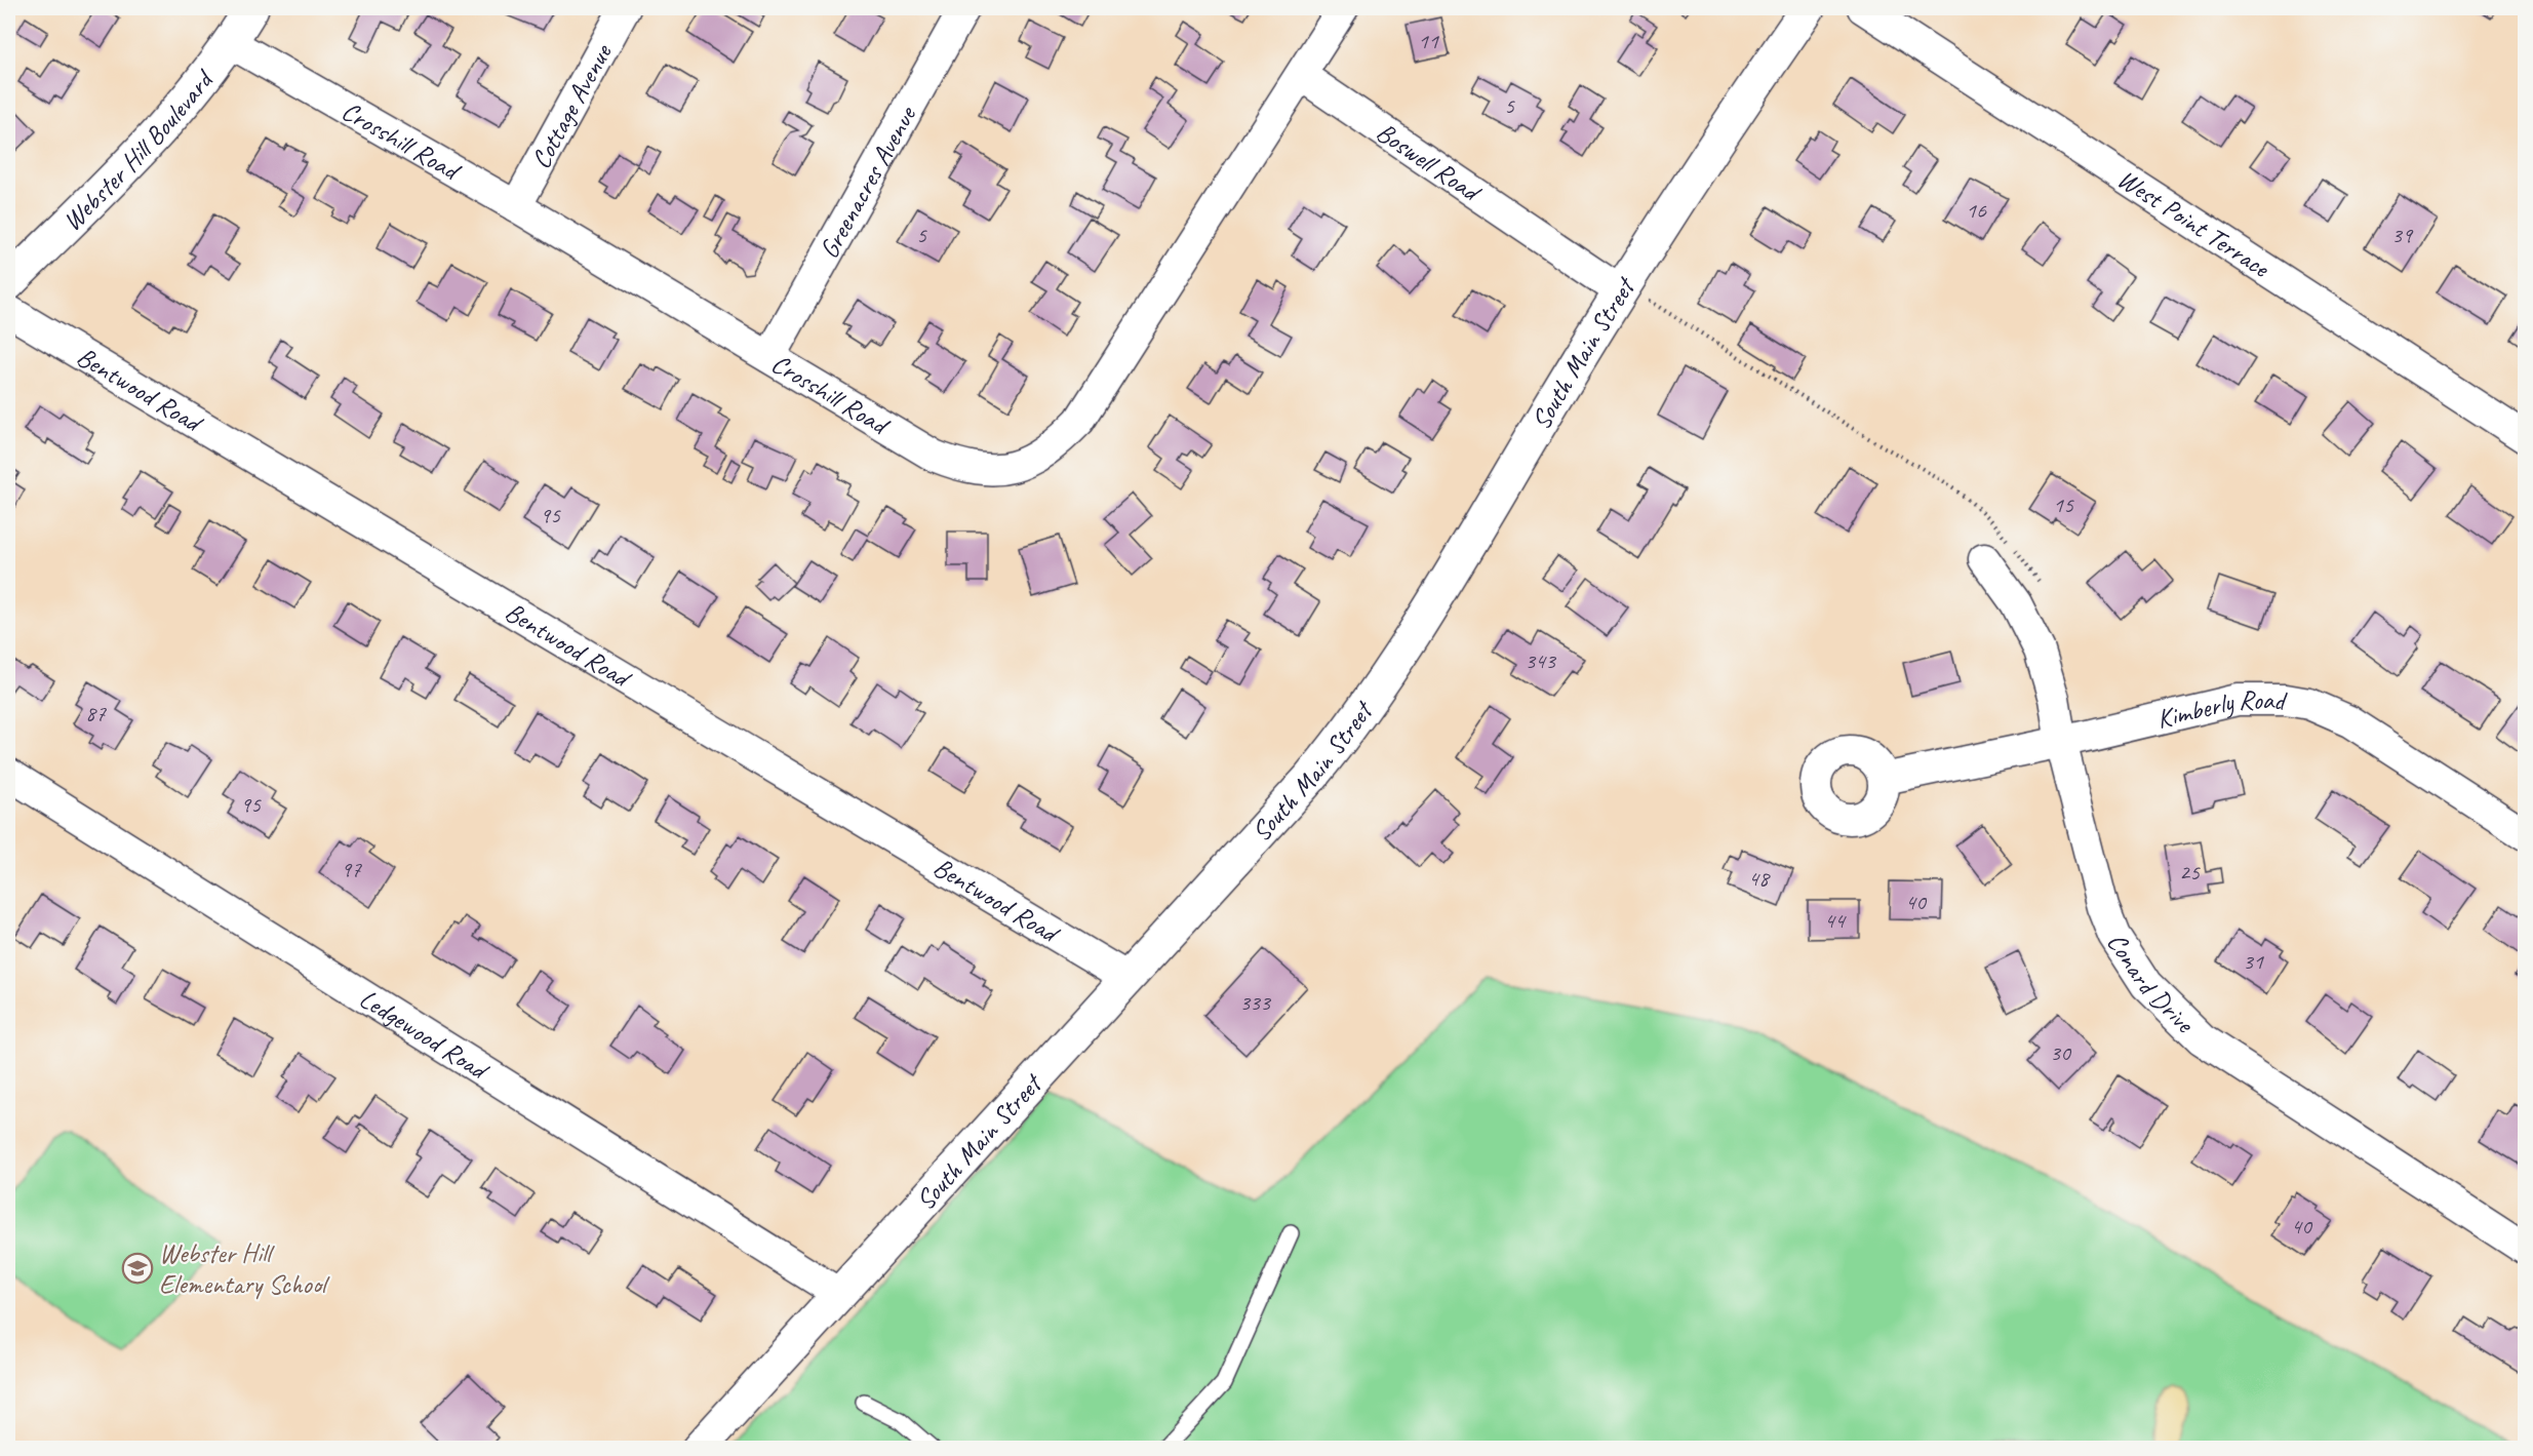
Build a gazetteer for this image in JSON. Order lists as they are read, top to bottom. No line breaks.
{"streets":{"main road":["Webster Hill Boulevard","South Main Street"],"street":["Cottage Avenue","Crosshill Road","Boswell Road","Greenacres Avenue","West Point Terrace","Bentwood Road","Kimberly Road","Conard Drive","Ledgewood Road"]},"crossings":[["Cottage Avenue","Crosshill Road"],["Crosshill Road","Webster Hill Boulevard"],["Crosshill Road","Boswell Road"],["Crosshill Road","Greenacres Avenue"],["Boswell Road","South Main Street"],["South Main Street","Bentwood Road"],["South Main Street","Ledgewood Road"],["Kimberly Road","Conard Drive"]],"places":{"school or university":["Webster Hill Elementary School"]},"house_numbers":["11","5","16","5","39","15","95","343","87","95","97","25","48","40","44","31","333","30","40"]}
